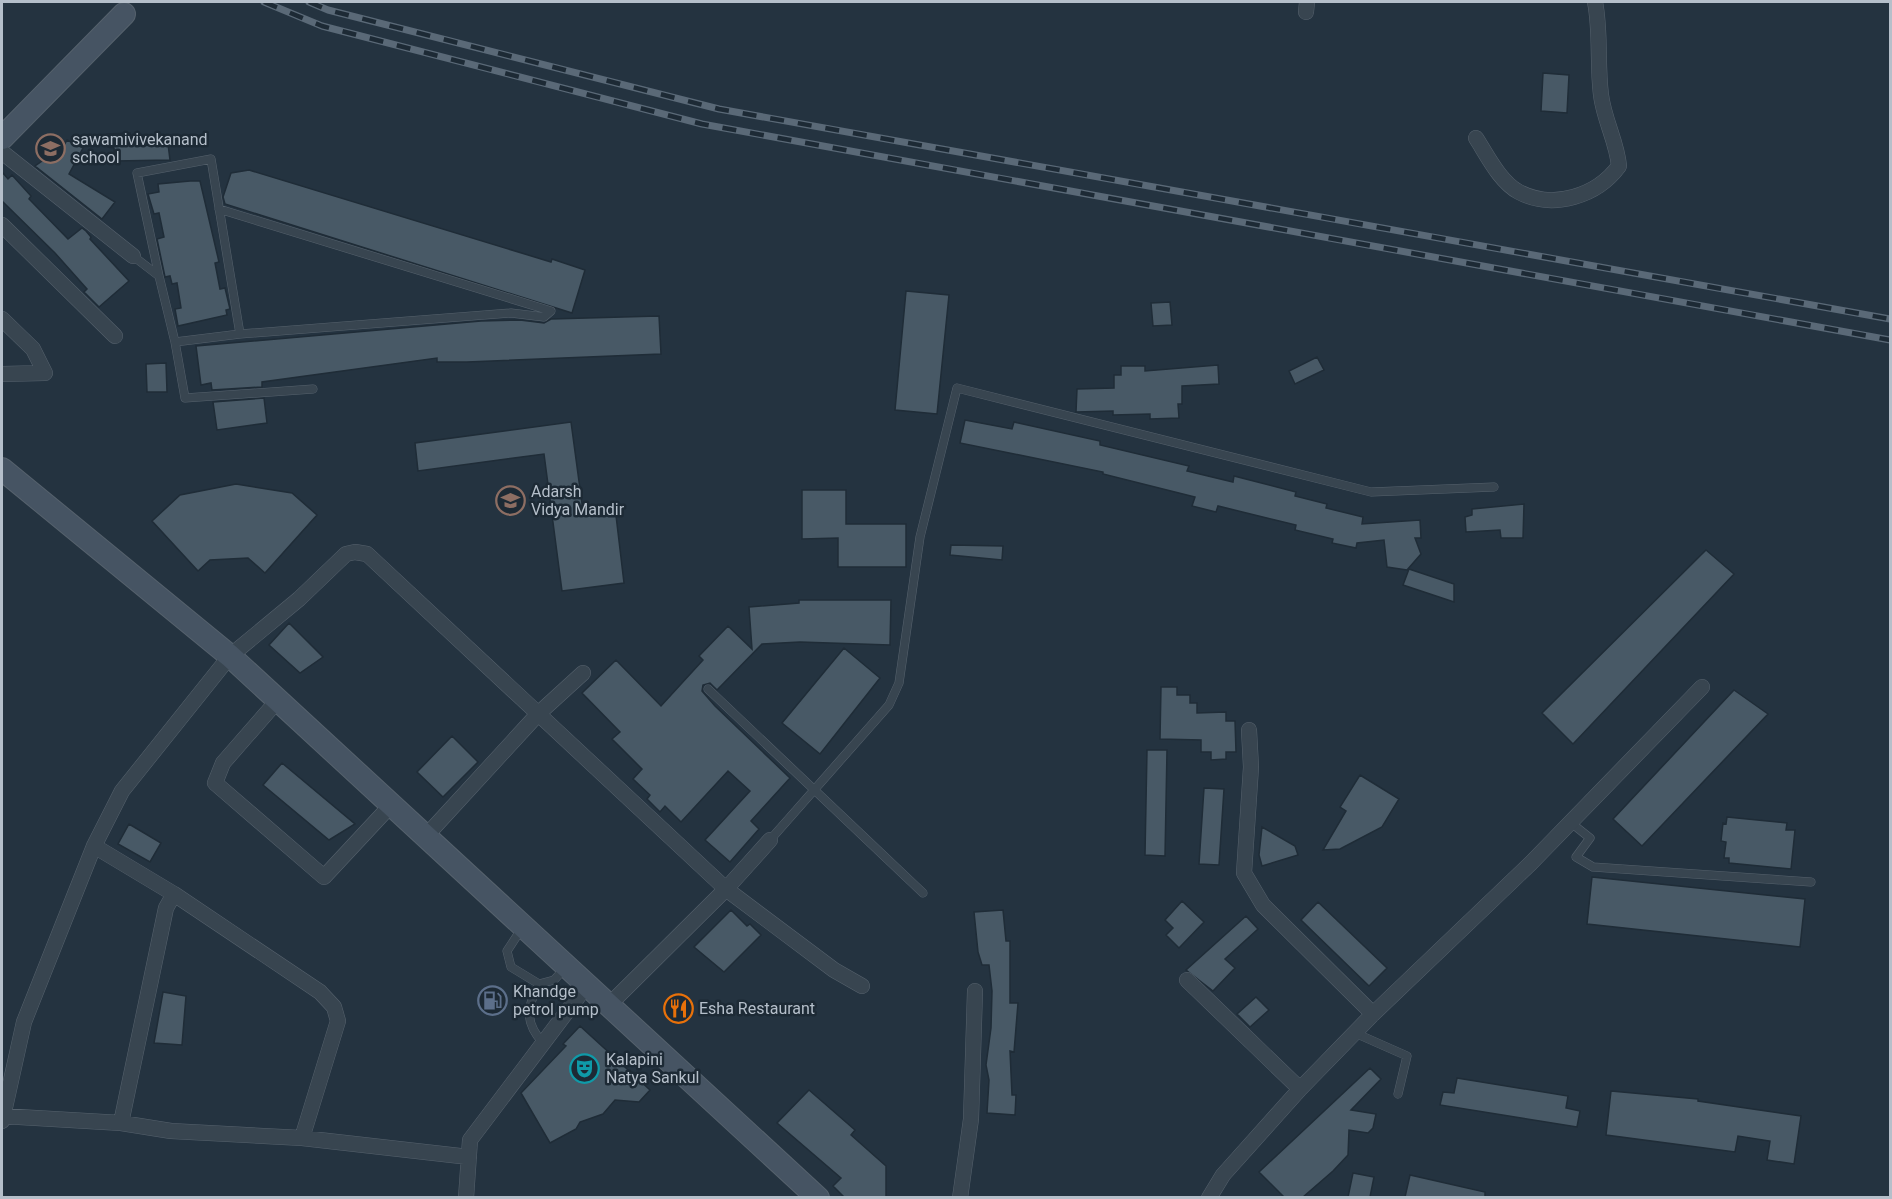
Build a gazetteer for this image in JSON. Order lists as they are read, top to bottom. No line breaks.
{"places":{"school or university":["sawamivivekanand school","Adarsh Vidya Mandir"],"fuel station":["Khandge petrol pump"],"restaurant":["Esha Restaurant"],"theatre":["Kalapini Natya Sankul"]}}
